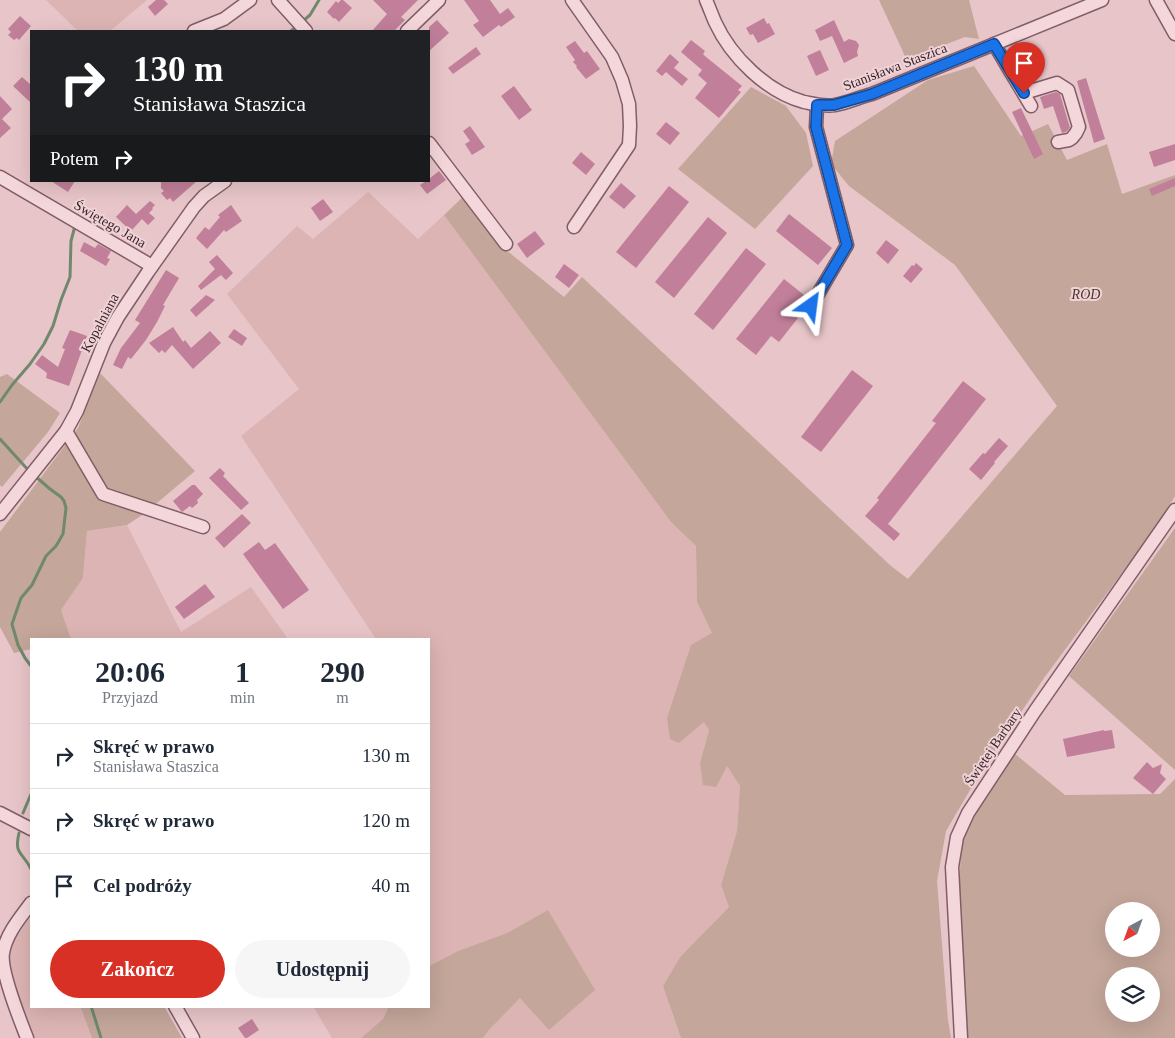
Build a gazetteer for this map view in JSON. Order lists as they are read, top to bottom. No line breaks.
{"streets":{"street":["Stanisława Staszica","Świętego Jana","Kopalniana","Świętej Barbary"]},"crossings":[["Świętego Jana","Kopalniana"]],"parks":["ROD"],"north":"bottom left","page":{"turn":["130 m","Stanisława Staszica"],"then":"Potem","eta":["20:06","Przyjazd","1","min","290","m"],"list":[{"name":"Skręć w prawo","note":"Stanisława Staszica","value":"130 m"},{"name":"Skręć w prawo","value":"120 m"},{"name":"Cel podróży","value":"40 m"}],"buttons":["Zakończ","Udostępnij"]}}
